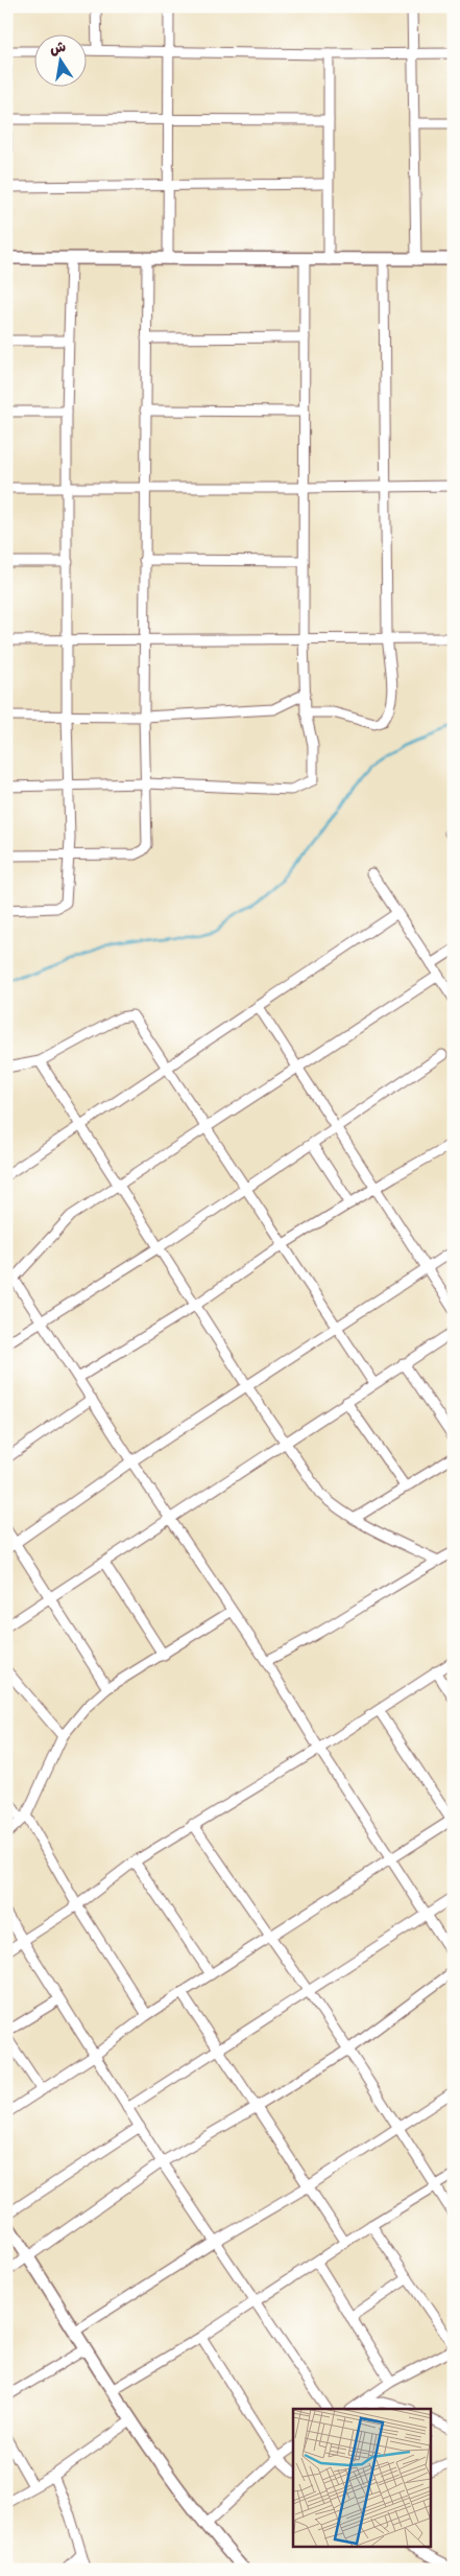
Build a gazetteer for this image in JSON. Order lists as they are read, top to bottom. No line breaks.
{"north":"top"}
